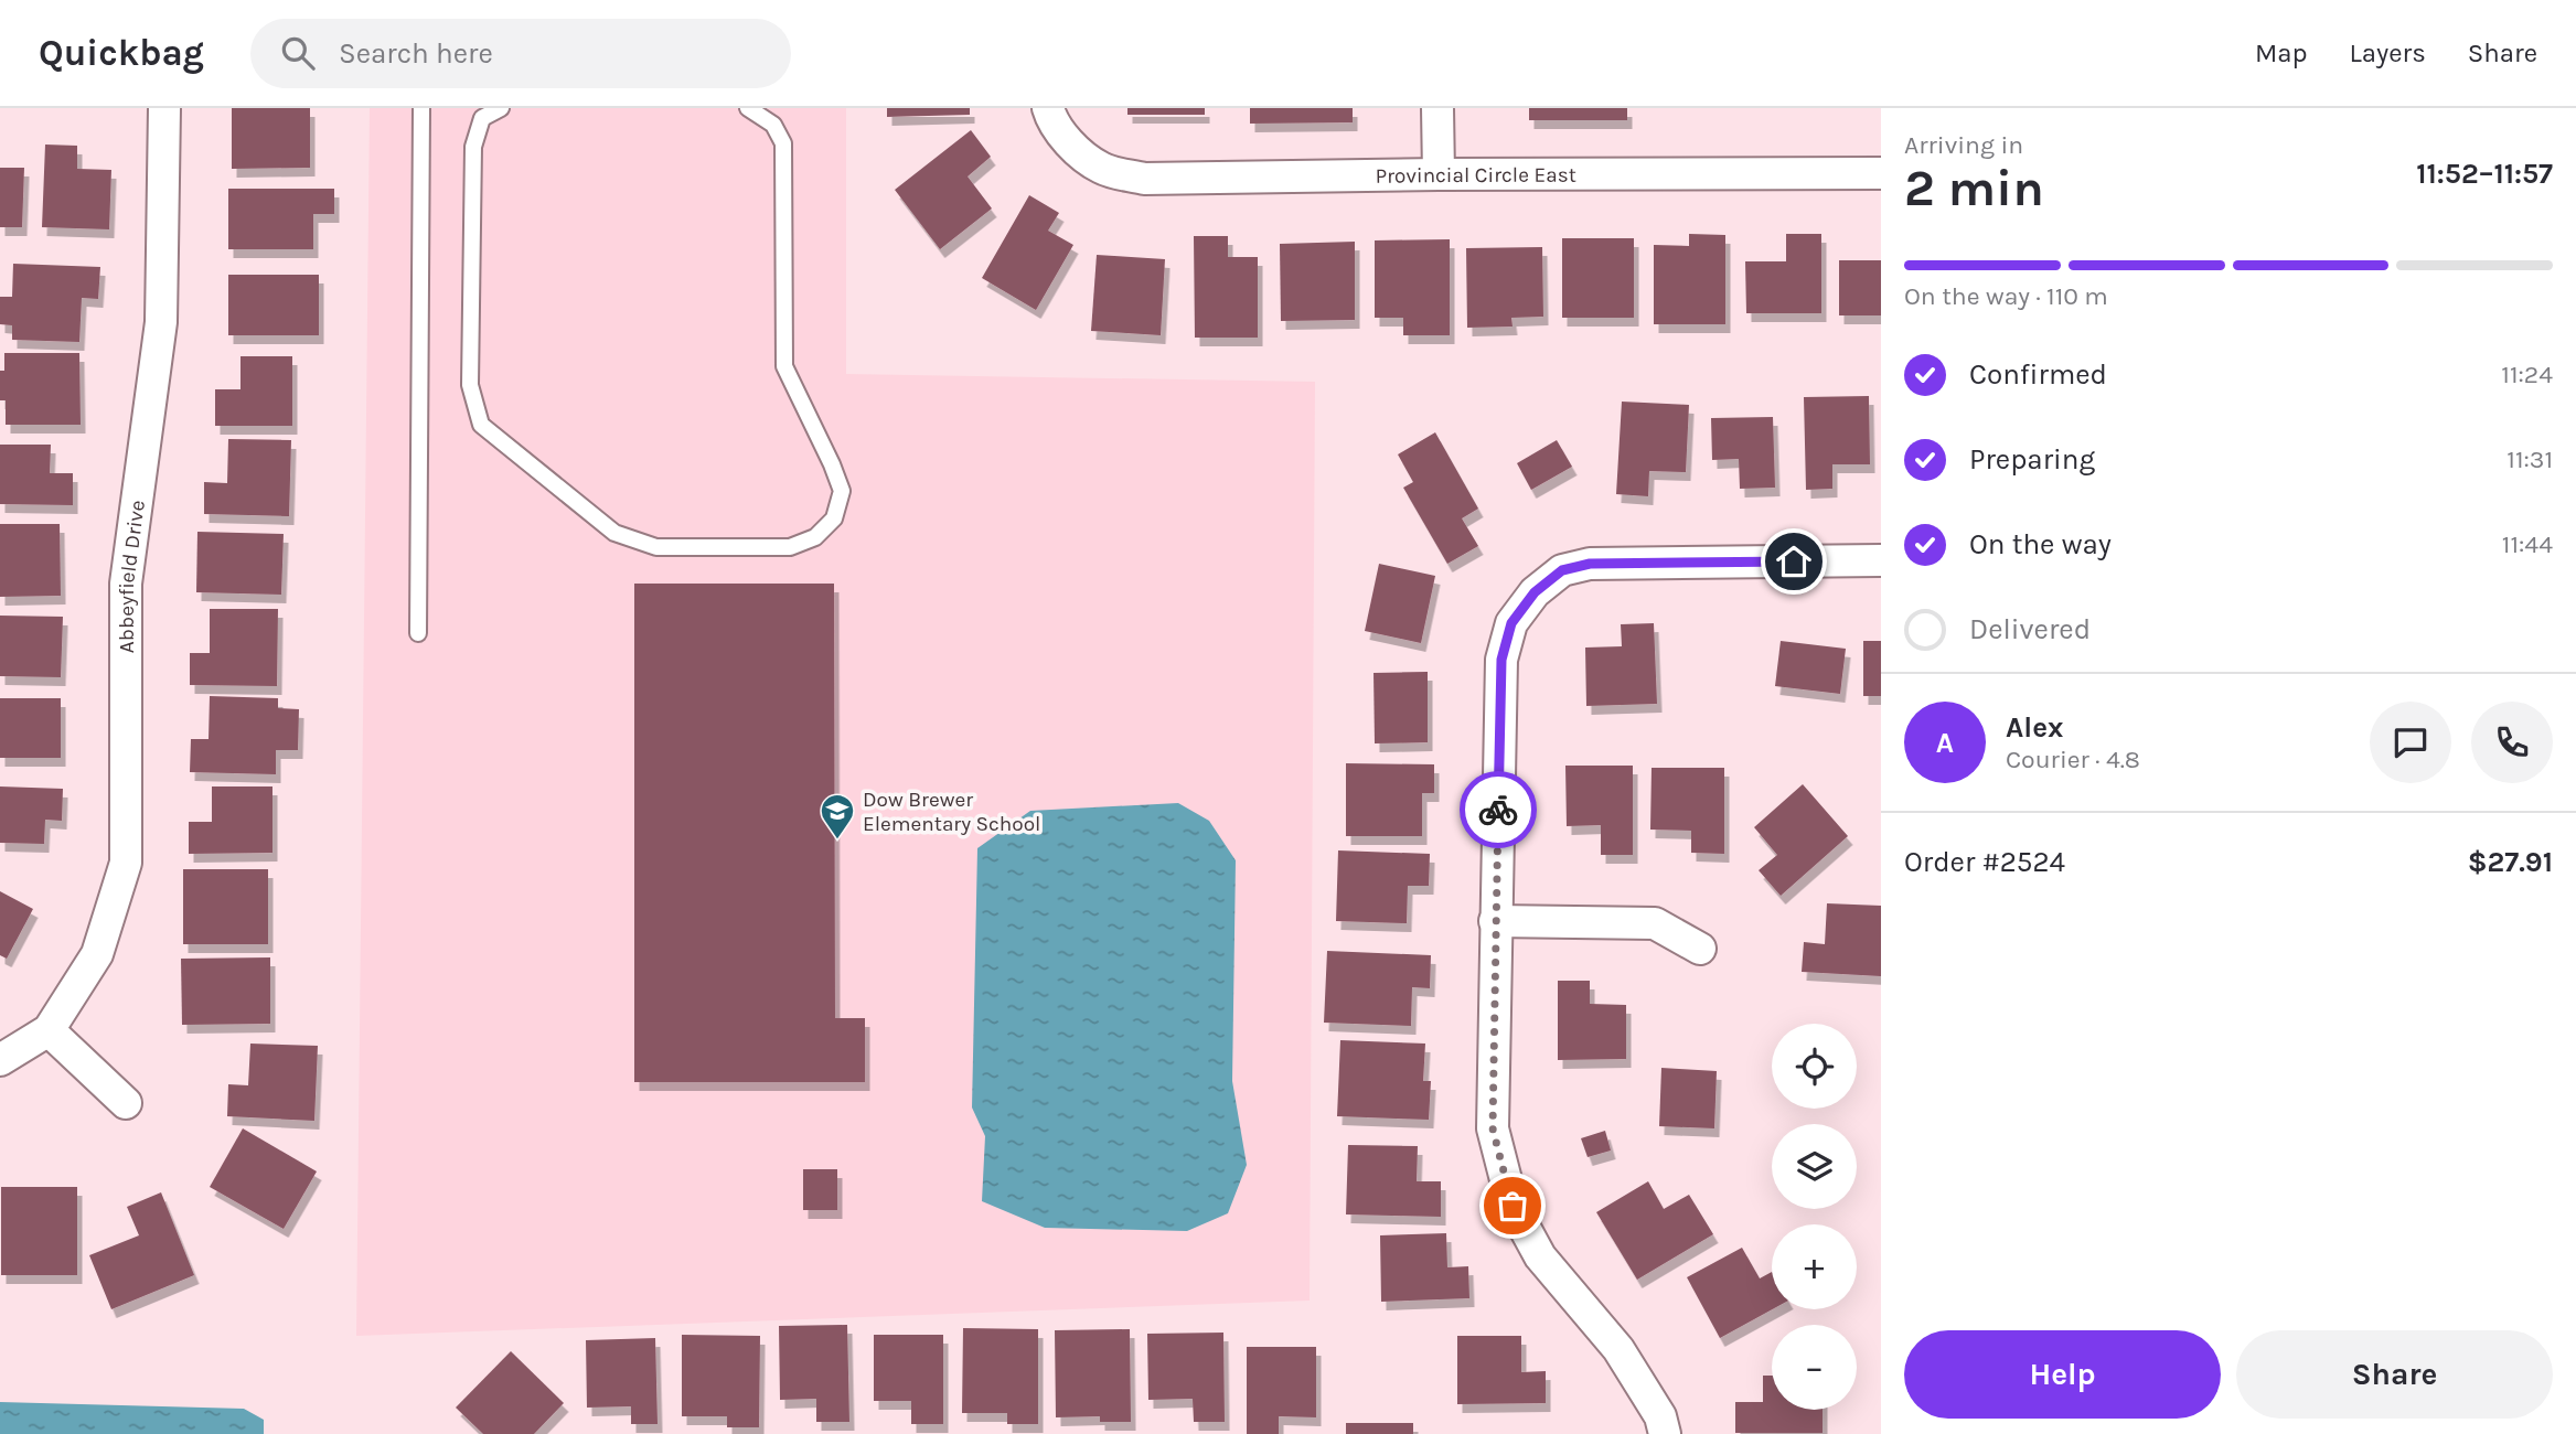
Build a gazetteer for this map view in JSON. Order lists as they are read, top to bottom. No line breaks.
{"streets":{"street":["Provincial Circle East","Abbeyfield Drive"]},"places":{"school or university":["Dow Brewer Elementary School"]},"page":{"header":"Quickbag","search":"Search here","nav":["Map","Layers","Share"],"heading":["2 min","Arriving in","11:52–11:57"],"panel":["Alex","Courier · 4.8","Order #2524","$27.91"],"bar":"On the way · 110 m","list":[["Confirmed","11:24"],["Preparing","11:31"],["On the way","11:44"],"Delivered"],"round":"A","map_buttons":["+","−"],"buttons":["Help","Share"]}}
